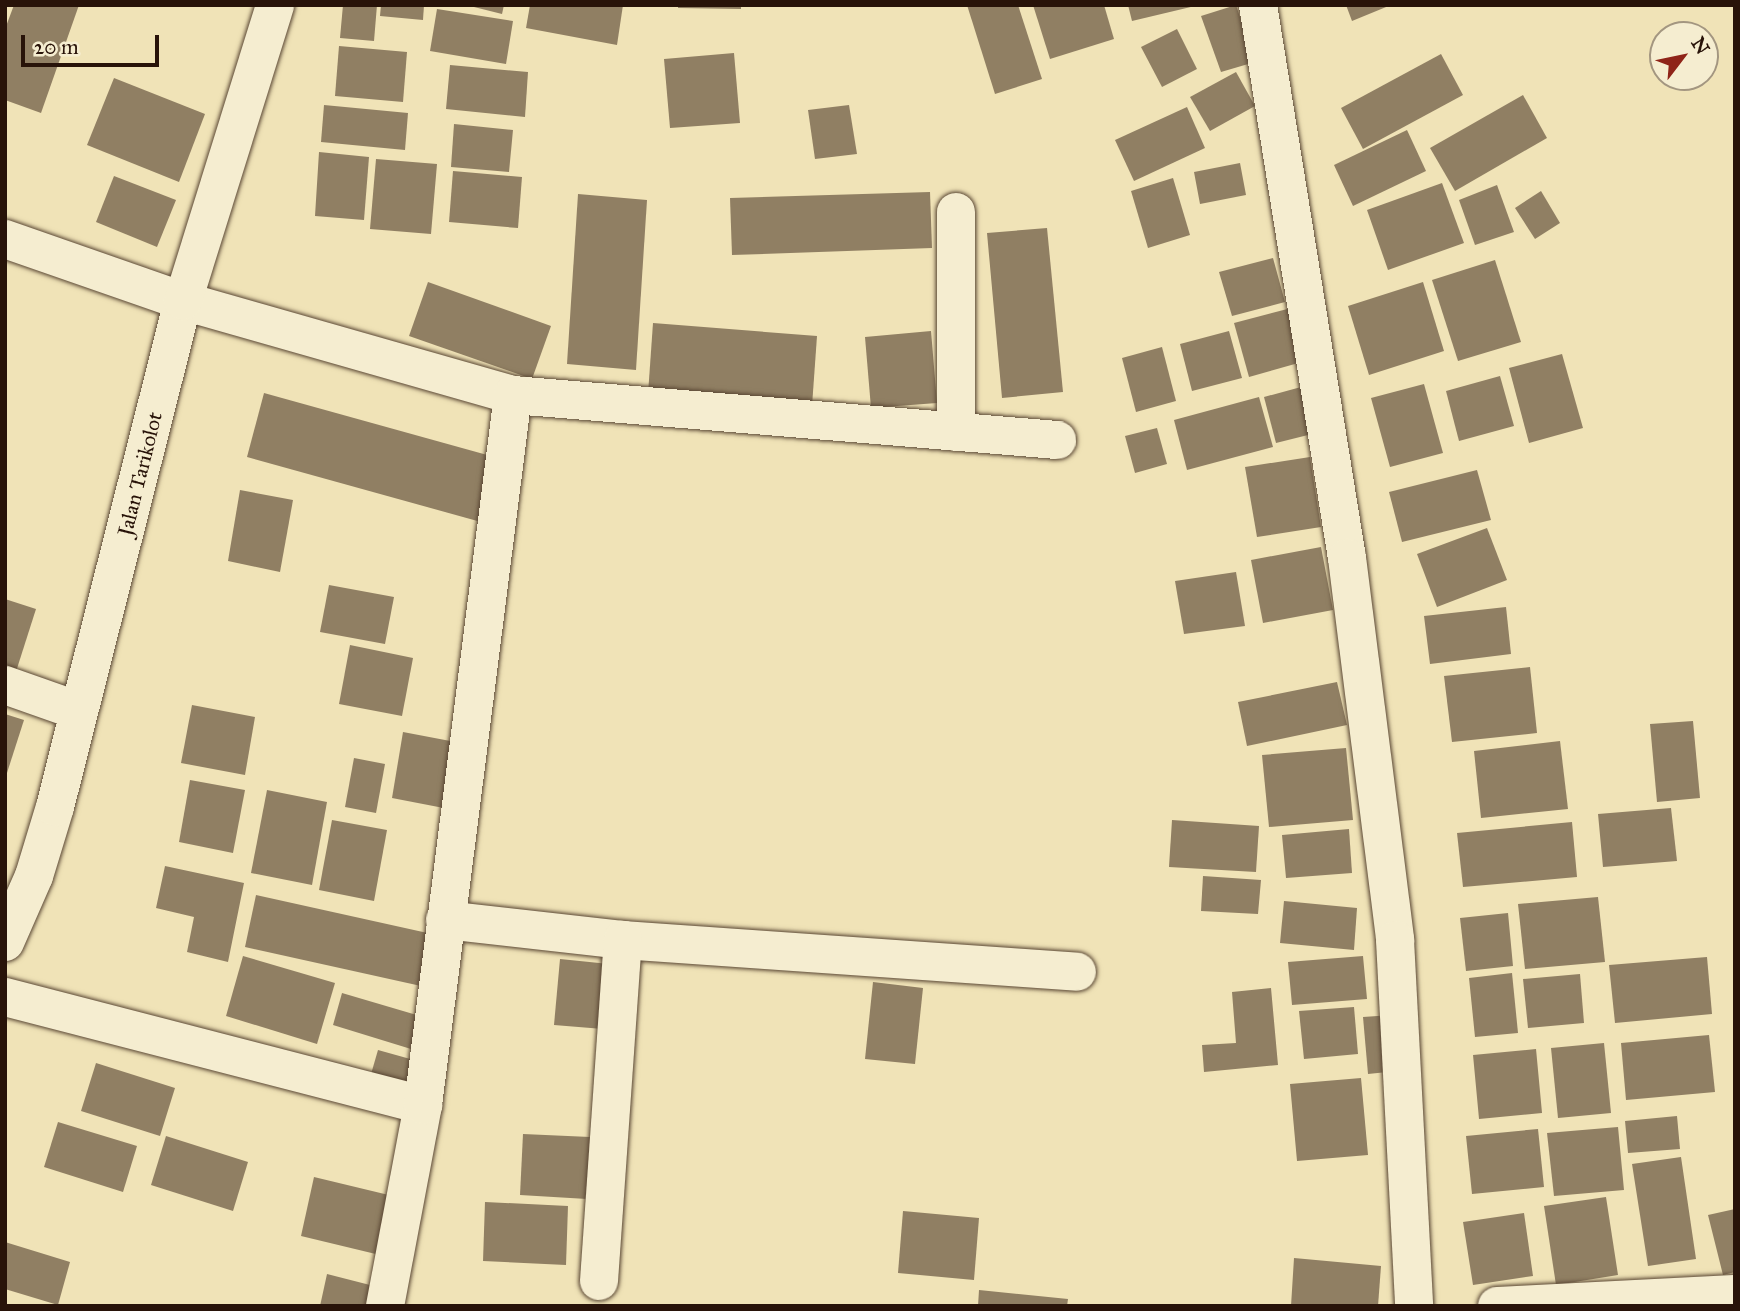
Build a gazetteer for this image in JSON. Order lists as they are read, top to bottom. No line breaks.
{"streets":{"street":["Jalan Tarikolot"]},"scale_bar":"20 m","north":"top right"}
